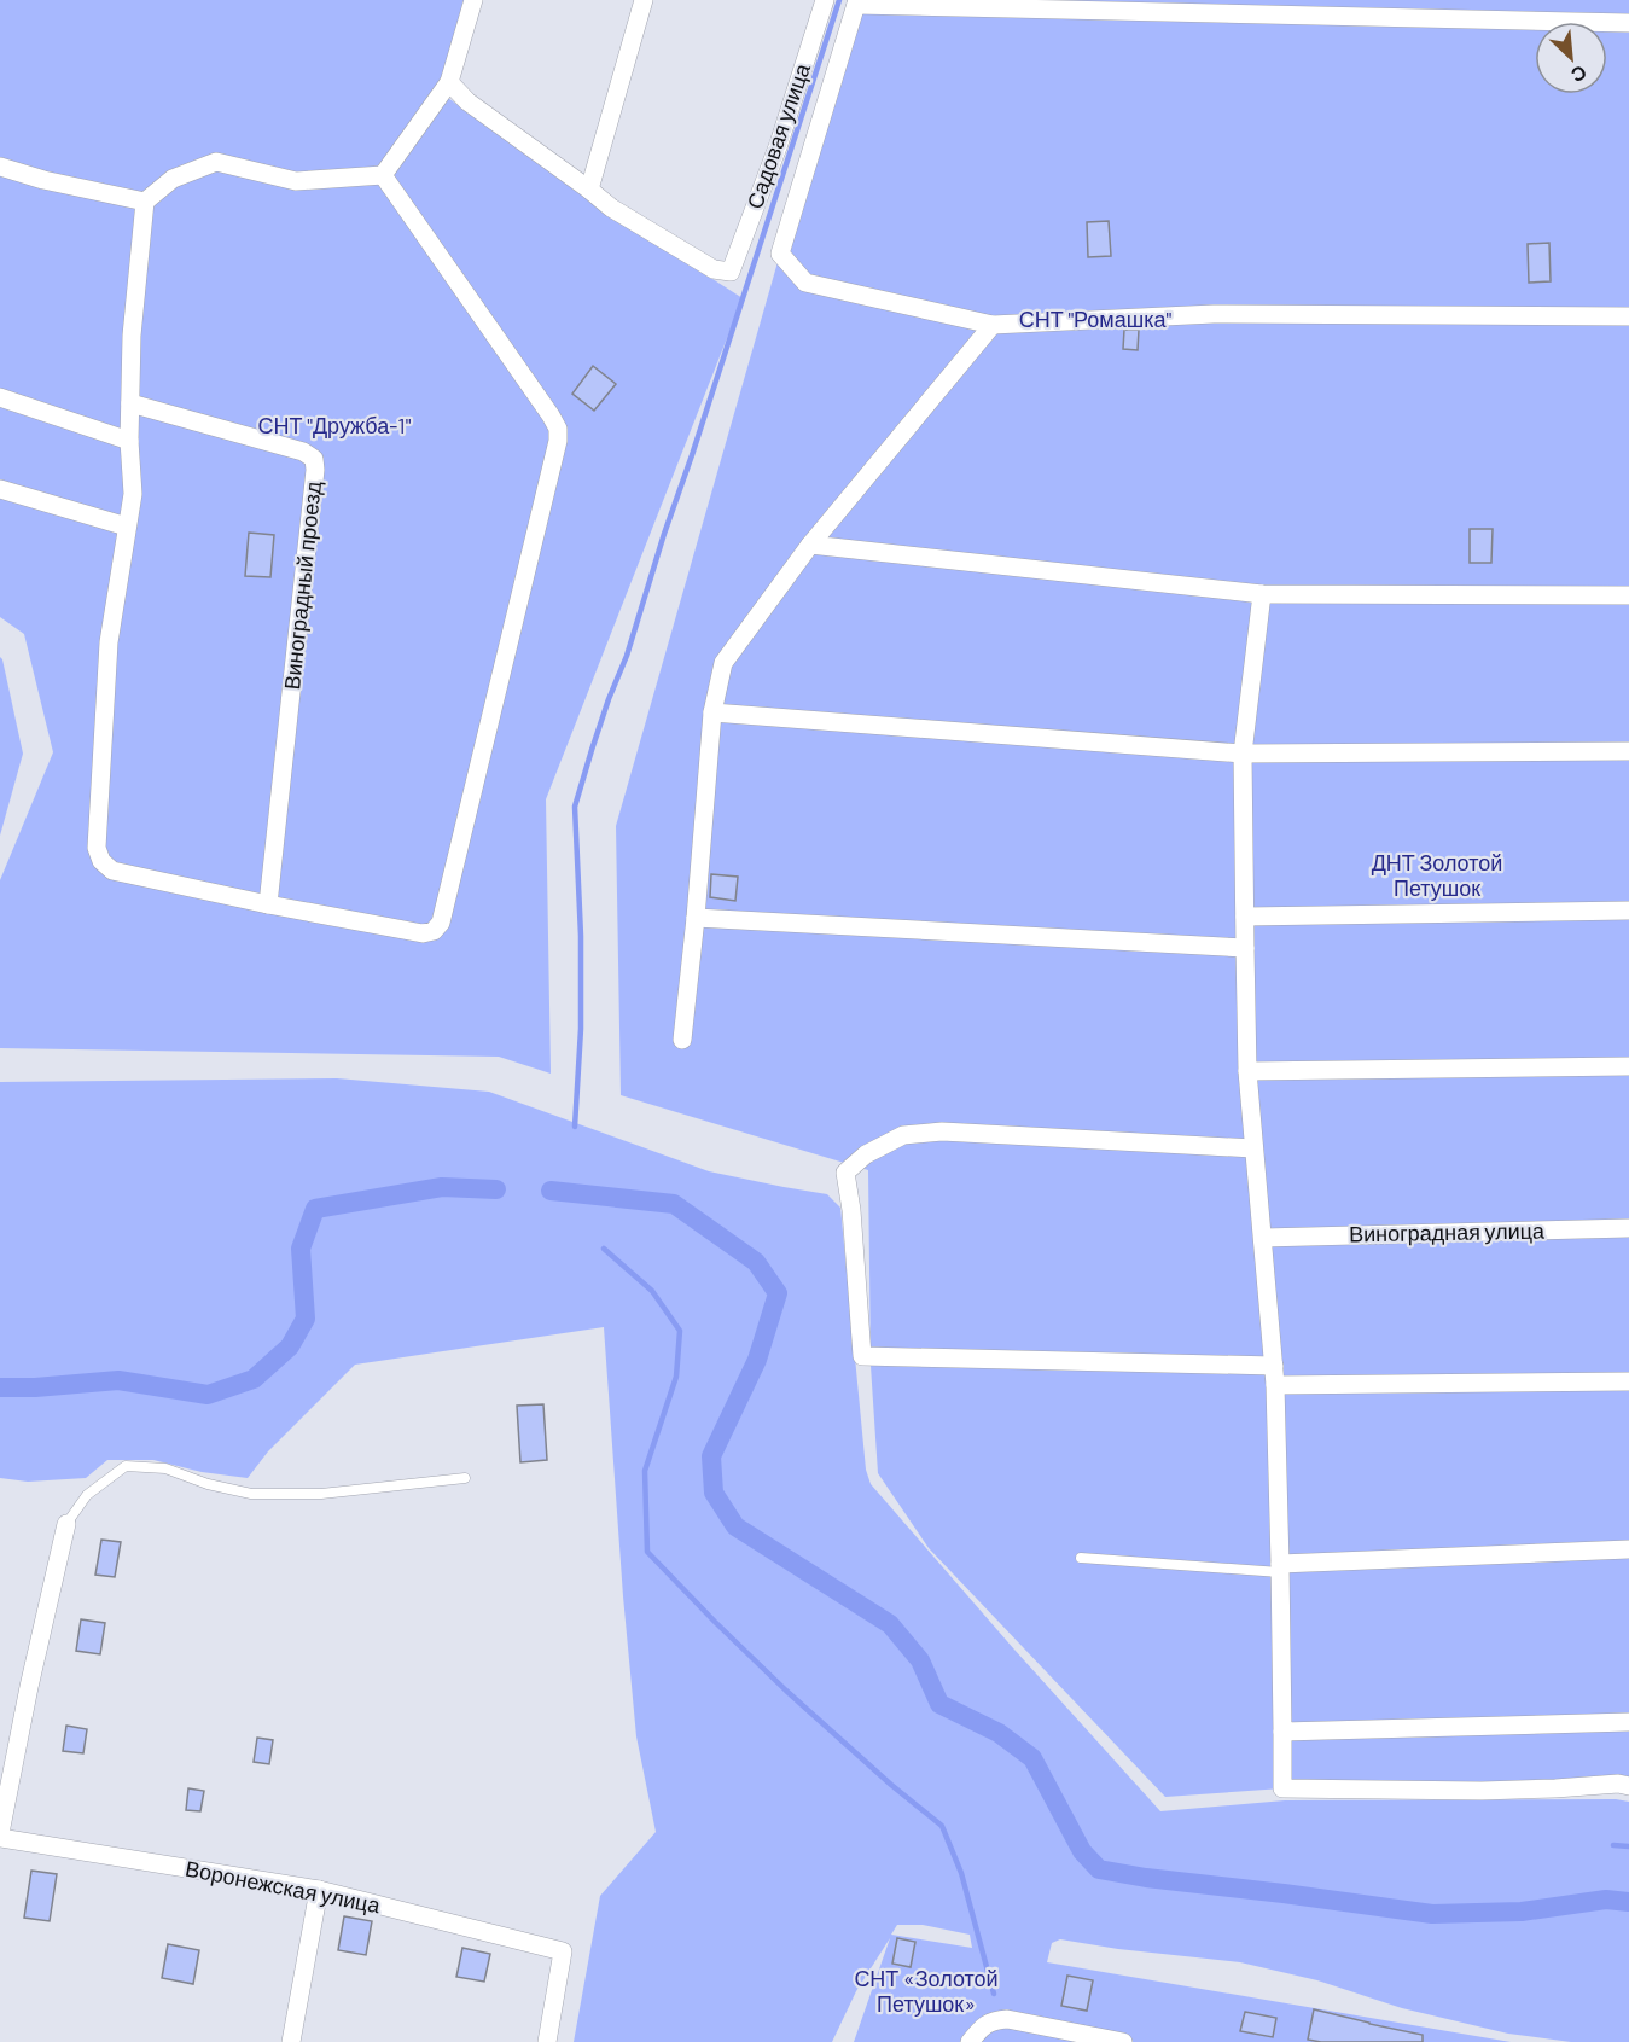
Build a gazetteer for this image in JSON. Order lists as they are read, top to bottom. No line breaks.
{"streets":{"street":["Садовая улица","Виноградный проезд","Виноградная улица","Воронежская улица"]},"parks":["СНТ \"Ромашка\"","СНТ \"Дружба-1\"","ДНТ Золотой Петушок","СНТ «Золотой Петушок»"],"north":"bottom right"}
